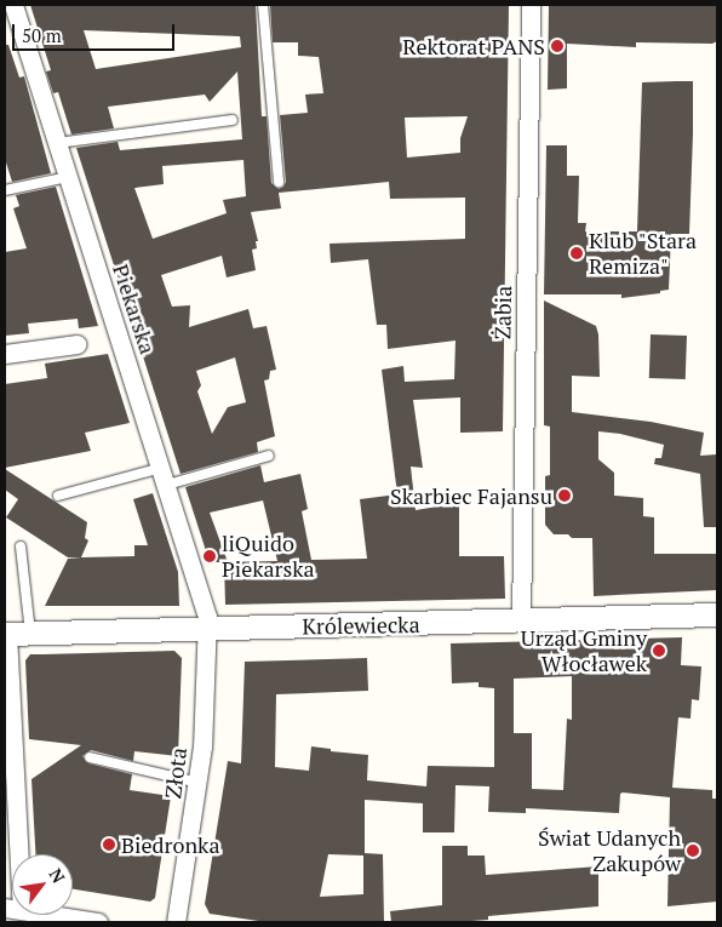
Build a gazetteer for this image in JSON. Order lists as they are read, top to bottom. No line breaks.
{"streets":{"street":["Piekarska","Żabia","Królewiecka","Złota"]},"crossings":[["Piekarska","Królewiecka"],["Piekarska","Złota"],["Żabia","Królewiecka"],["Królewiecka","Złota"]],"places":["Rektorat PANS","Klub \"Stara Remiza\"","Skarbiec Fajansu","liQuido Piekarska","Urząd Gminy Włocławek","Biedronka","Świat Udanych Zakupów"],"scale_bar":"50 m","north":"top right"}
